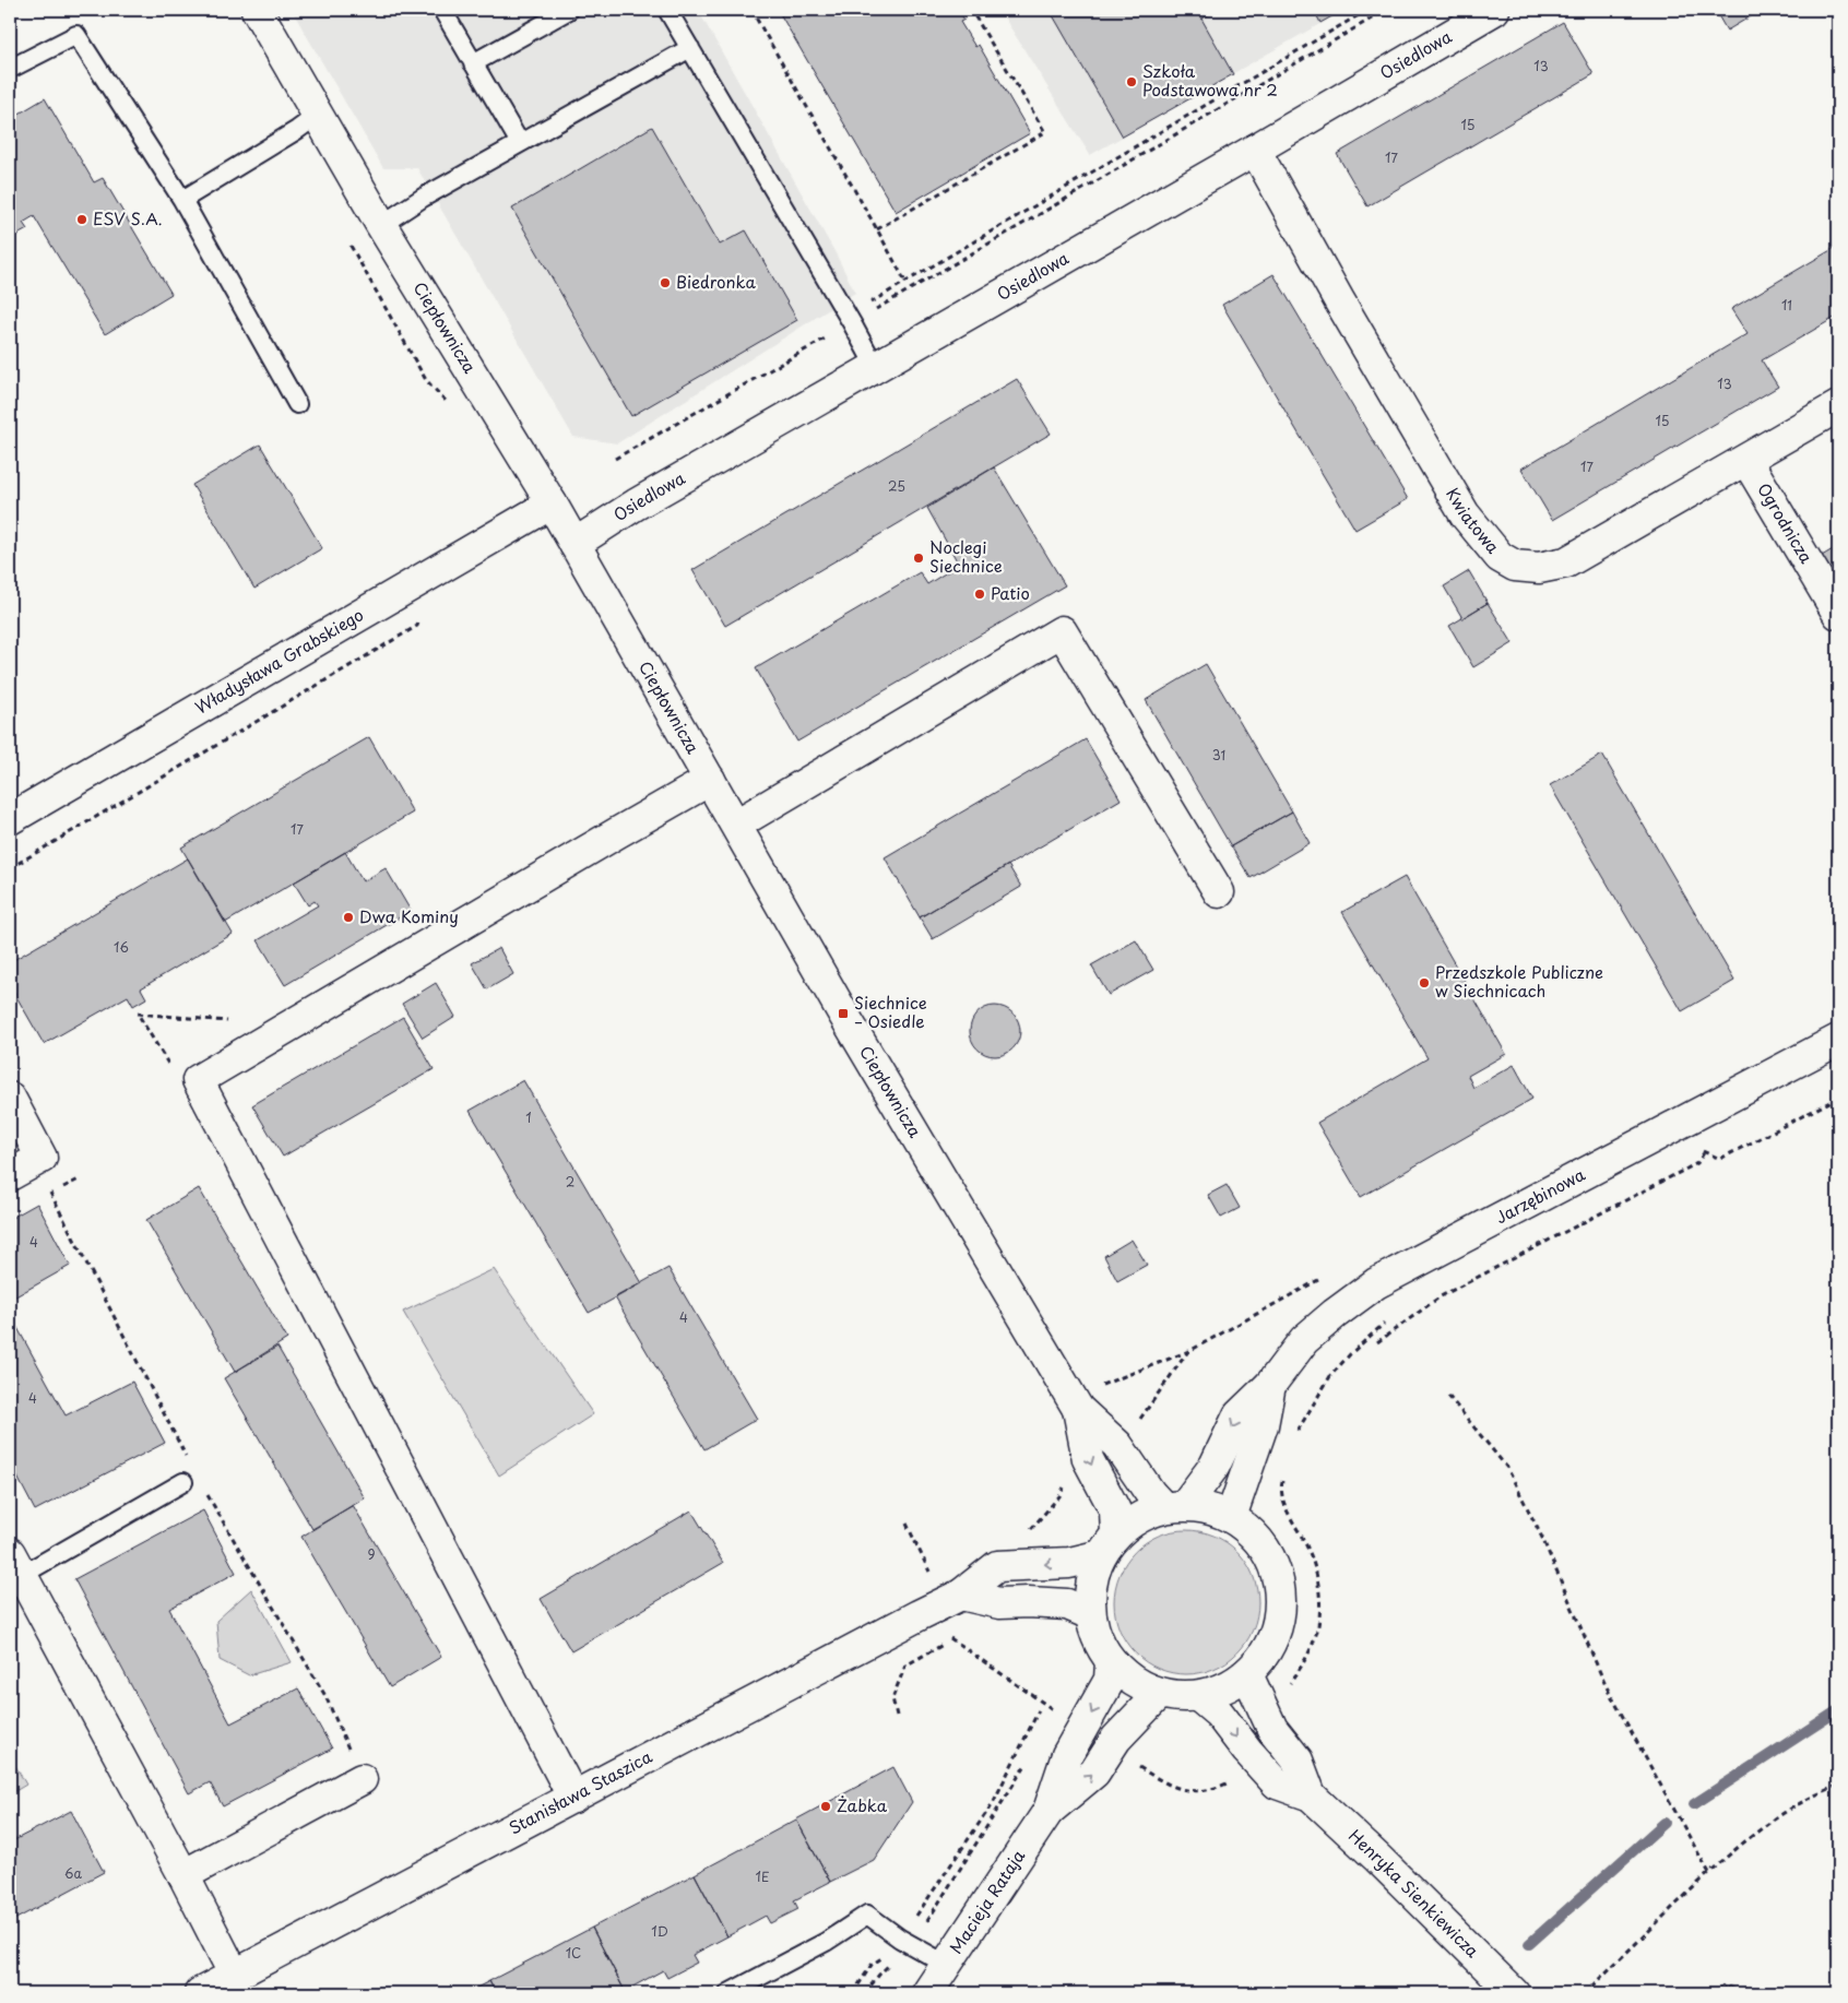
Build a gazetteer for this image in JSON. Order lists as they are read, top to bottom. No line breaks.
{"streets":{"street":["Osiedlowa","Ciepłownicza","Kwiatowa","Ogrodnicza","Władysława Grabskiego","Jarzębinowa","Stanisława Staszica","Henryka Sienkiewicza","Macieja Rataja"]},"crossings":[["Osiedlowa","Ciepłownicza"],["Osiedlowa","Kwiatowa"],["Ciepłownicza","Władysława Grabskiego"],["Ciepłownicza","Jarzębinowa"],["Ciepłownicza","Stanisława Staszica"],["Ciepłownicza","Henryka Sienkiewicza"],["Ciepłownicza","Macieja Rataja"],["Kwiatowa","Ogrodnicza"],["Jarzębinowa","Stanisława Staszica"],["Jarzębinowa","Henryka Sienkiewicza"],["Jarzębinowa","Macieja Rataja"],["Stanisława Staszica","Henryka Sienkiewicza"],["Stanisława Staszica","Macieja Rataja"],["Henryka Sienkiewicza","Macieja Rataja"]],"places":{"other":["Szkoła Podstawowa nr 2","ESV S.A.","Biedronka","Noclegi Siechnice","Patio","Dwa Kominy","Przedszkole Publiczne w Siechnicach","Żabka"],"transit":["Siechnice – Osiedle"]},"house_numbers":["13","15","17","11","13","15","17","25","31","17","16","1","2","4","4","4","9","6a","1E","1D","1C"]}
